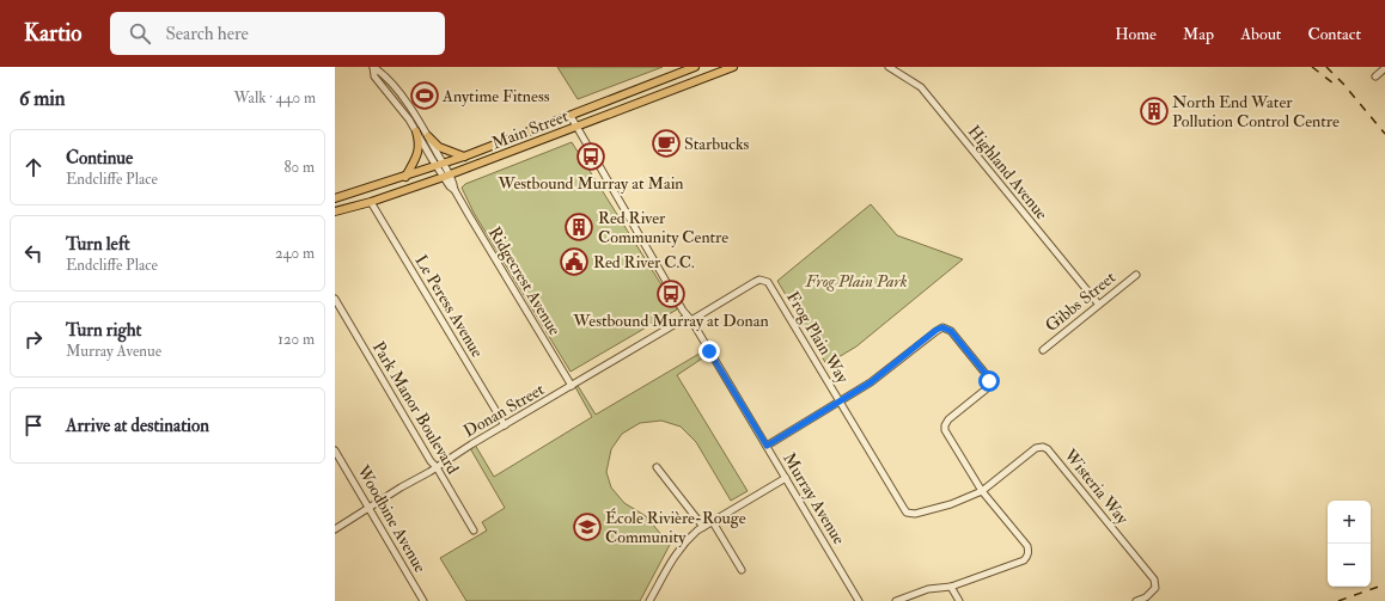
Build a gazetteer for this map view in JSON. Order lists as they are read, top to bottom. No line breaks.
{"streets":{"main road":["Main Street"],"street":["Highland Avenue","Ridgecrest Avenue","Gibbs Street","Le Peress Avenue","Frog Plain Way","Park Manor Boulevard","Donan Street","Wisteria Way","Murray Avenue","Woodbine Avenue"]},"crossings":[["Main Street","Ridgecrest Avenue"],["Main Street","Le Peress Avenue"],["Main Street","Murray Avenue"],["Highland Avenue","Gibbs Street"],["Ridgecrest Avenue","Donan Street"],["Le Peress Avenue","Donan Street"],["Frog Plain Way","Donan Street"],["Frog Plain Way","Wisteria Way"],["Frog Plain Way","Murray Avenue"],["Park Manor Boulevard","Donan Street"],["Donan Street","Murray Avenue"],["Donan Street","Woodbine Avenue"]],"parks":["Frog Plain Park"],"places":{"sports":["Anytime Fitness"],"building":["North End Water Pollution Control Centre","Red River Community Centre"],"cafe":["Starbucks"],"bus stop":["Westbound Murray at Main","Westbound Murray at Donan"],"public building":["Red River C.C."],"school or university":["École Rivière-Rouge Community"]},"page":{"header":"Kartio","search":"Search here","nav":["Home","Map","About","Contact"],"heading":["6 min","Walk · 440 m"],"list":[["Continue","Endcliffe Place","80 m"],["Turn left","Endcliffe Place","240 m"],["Turn right","Murray Avenue","120 m"],"Arrive at destination"],"map_buttons":["+","−"]}}
